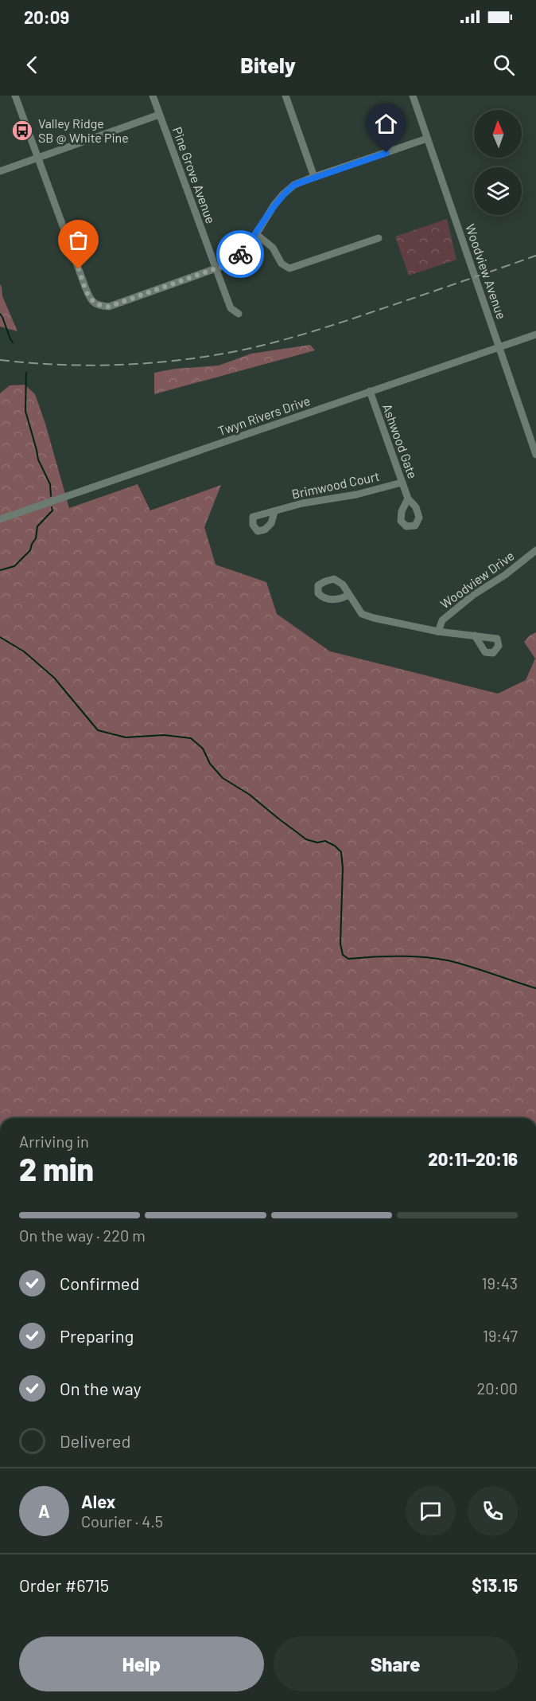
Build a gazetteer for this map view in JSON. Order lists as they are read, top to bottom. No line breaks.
{"streets":{"street":["Pine Grove Avenue","Woodview Avenue","Twyn Rivers Drive","Ashwood Gate","Brimwood Court","Woodview Drive"]},"crossings":[["Woodview Avenue","Twyn Rivers Drive"],["Twyn Rivers Drive","Ashwood Gate"],["Ashwood Gate","Brimwood Court"]],"places":{"bus stop":["Valley Ridge SB @ White Pine"]},"north":"top","page":{"status":"20:09","header":"Bitely","heading":["2 min","Arriving in","20:11–20:16"],"panel":["Alex","Courier · 4.5","Order #6715","$13.15"],"bar":"On the way · 220 m","list":[["Confirmed","19:43"],["Preparing","19:47"],["On the way","20:00"],"Delivered"],"round":"A","buttons":["Help","Share"]}}
